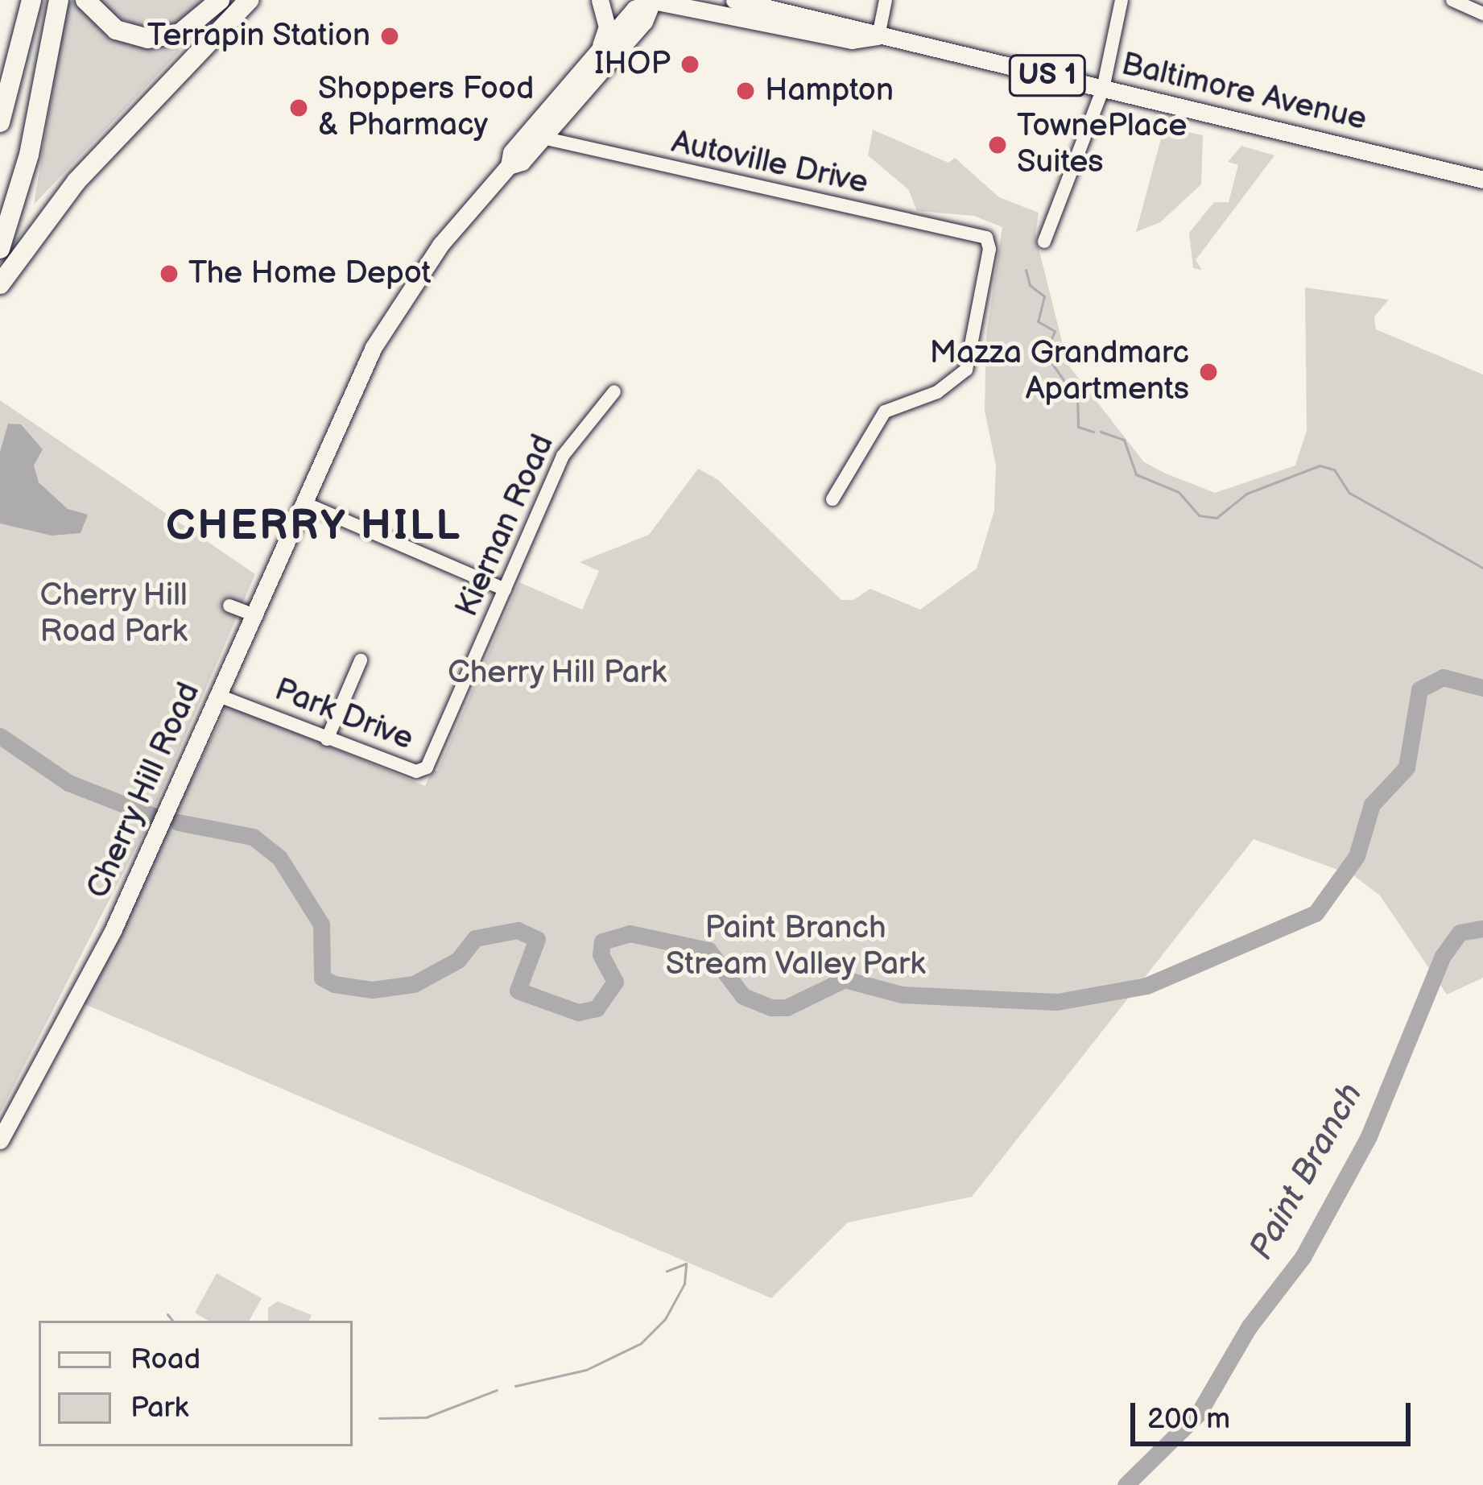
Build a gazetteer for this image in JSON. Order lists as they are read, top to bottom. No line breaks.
{"streets":{"main road":["US 1","Baltimore Avenue","Cherry Hill Road"],"street":["Autoville Drive","Kiernan Road","Park Drive"]},"crossings":[["Baltimore Avenue","Cherry Hill Road"],["Autoville Drive","Cherry Hill Road"],["Kiernan Road","Park Drive"],["Park Drive","Cherry Hill Road"]],"districts":["CHERRY HILL"],"water":["Paint Branch"],"parks":["Cherry Hill Road Park","Cherry Hill Park","Paint Branch Stream Valley Park"],"places":["Terrapin Station","IHOP","Hampton","Shoppers Food & Pharmacy","TownePlace Suites","The Home Depot","Mazza Grandmarc Apartments"],"legend":["Road","Park"],"scale_bar":"200 m"}
